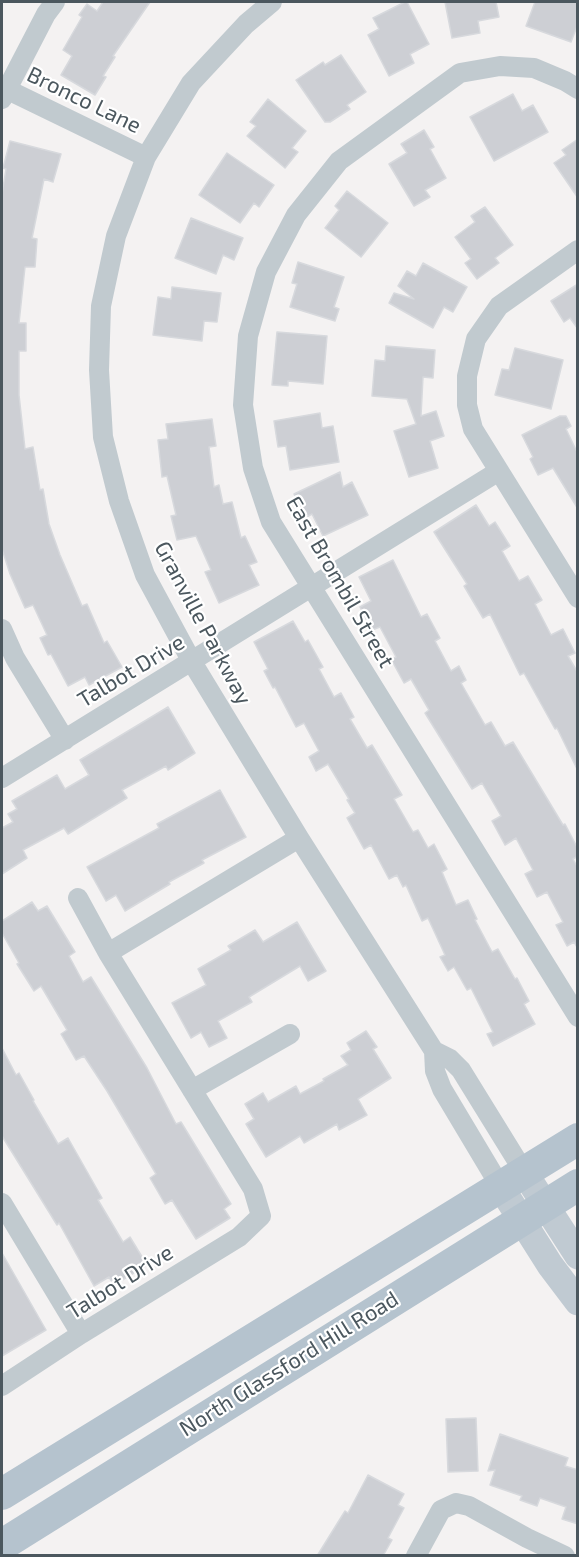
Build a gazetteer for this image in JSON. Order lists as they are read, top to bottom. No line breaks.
{"streets":{"main road":["North Glassford Hill Road"],"street":["Bronco Lane","East Brombil Street","Granville Parkway","Talbot Drive"]},"crossings":[["Bronco Lane","Granville Parkway"],["East Brombil Street","Talbot Drive"],["Granville Parkway","Talbot Drive"],["Granville Parkway","North Glassford Hill Road"]]}
